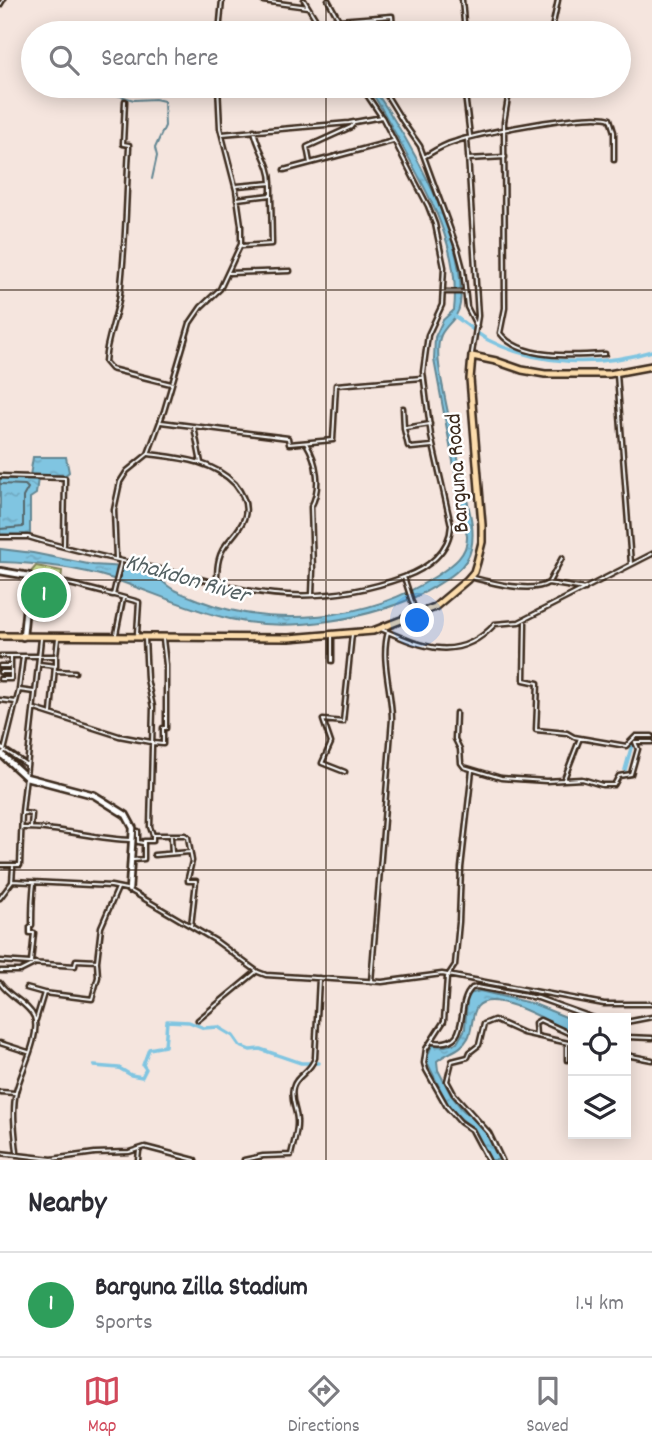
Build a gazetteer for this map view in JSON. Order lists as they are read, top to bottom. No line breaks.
{"streets":{"main road":["Barguna Road"]},"water":["Khakdon River"],"page":{"search":"Search here","pins":"1","heading":"Nearby","list":[{"mark":"1","name":"Barguna Zilla Stadium","note":"Sports","value":"1.4 km"}],"nav":["Map","Directions","Saved"]}}
